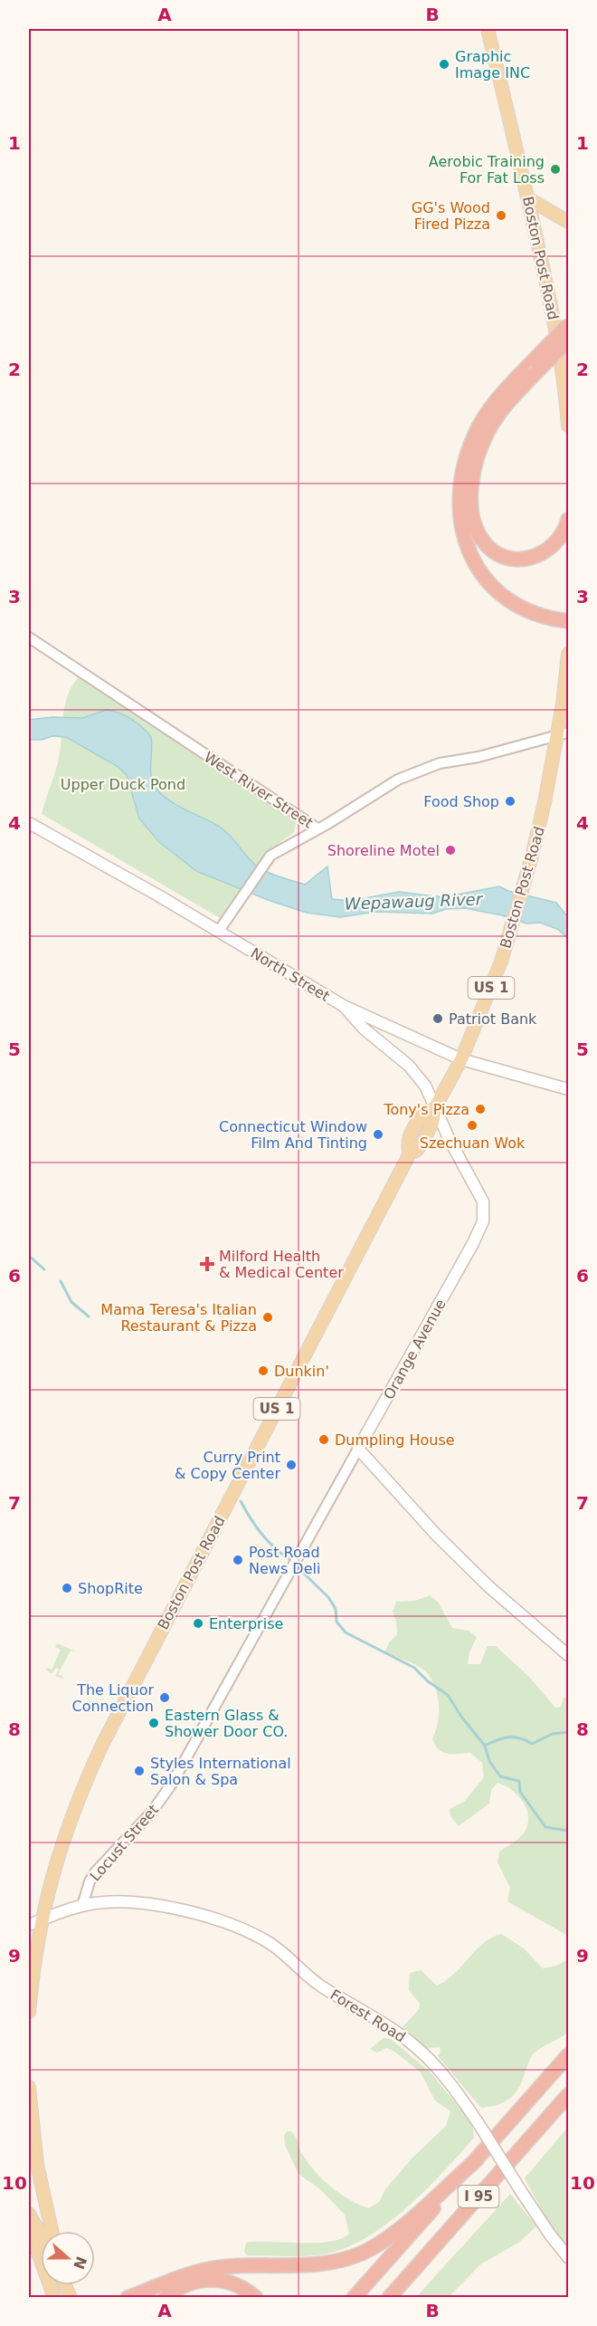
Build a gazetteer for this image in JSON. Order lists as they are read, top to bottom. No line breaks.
{"streets":{"highway":["I 95"],"main road":["Boston Post Road","North Street","US 1","Orange Avenue","Forest Road"],"street":["West River Street","Locust Street"]},"crossings":[["Boston Post Road","West River Street"],["Boston Post Road","North Street"],["Boston Post Road","Orange Avenue"],["North Street","Orange Avenue"],["Orange Avenue","Locust Street"],["Locust Street","Forest Road"]],"water":["Wepawaug River"],"parks":["Upper Duck Pond"],"places":{"other":["Graphic Image INC","Aerobic Training For Fat Loss","GG's Wood Fired Pizza","Food Shop","Shoreline Motel","Patriot Bank","Tony's Pizza","Szechuan Wok","Connecticut Window Film And Tinting","Mama Teresa's Italian Restaurant & Pizza","Dunkin'","Dumpling House","Curry Print & Copy Center","Post Road News Deli","ShopRite","Enterprise","The Liquor Connection","Eastern Glass & Shower Door CO.","Styles International Salon & Spa"],"health":["Milford Health & Medical Center"]},"north":"right","grid":{"columns":["A","B"],"rows":["1","2","3","4","5","6","7","8","9","10"]}}
